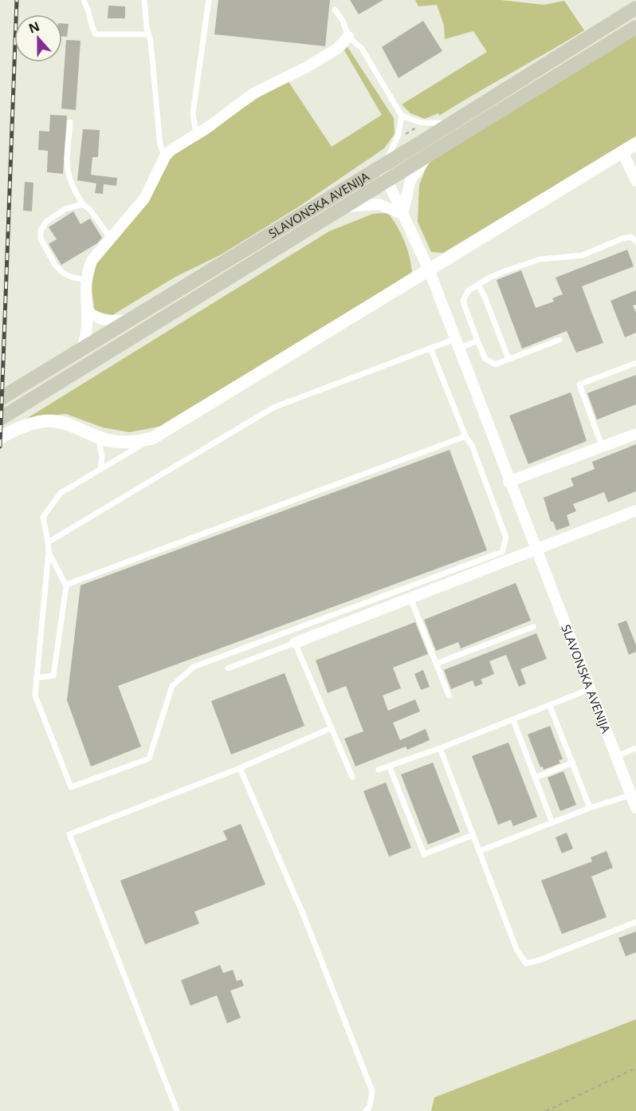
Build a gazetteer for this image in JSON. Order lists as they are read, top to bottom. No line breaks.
{"streets":{"main road":["SLAVONSKA AVENIJA"]},"north":"top"}
